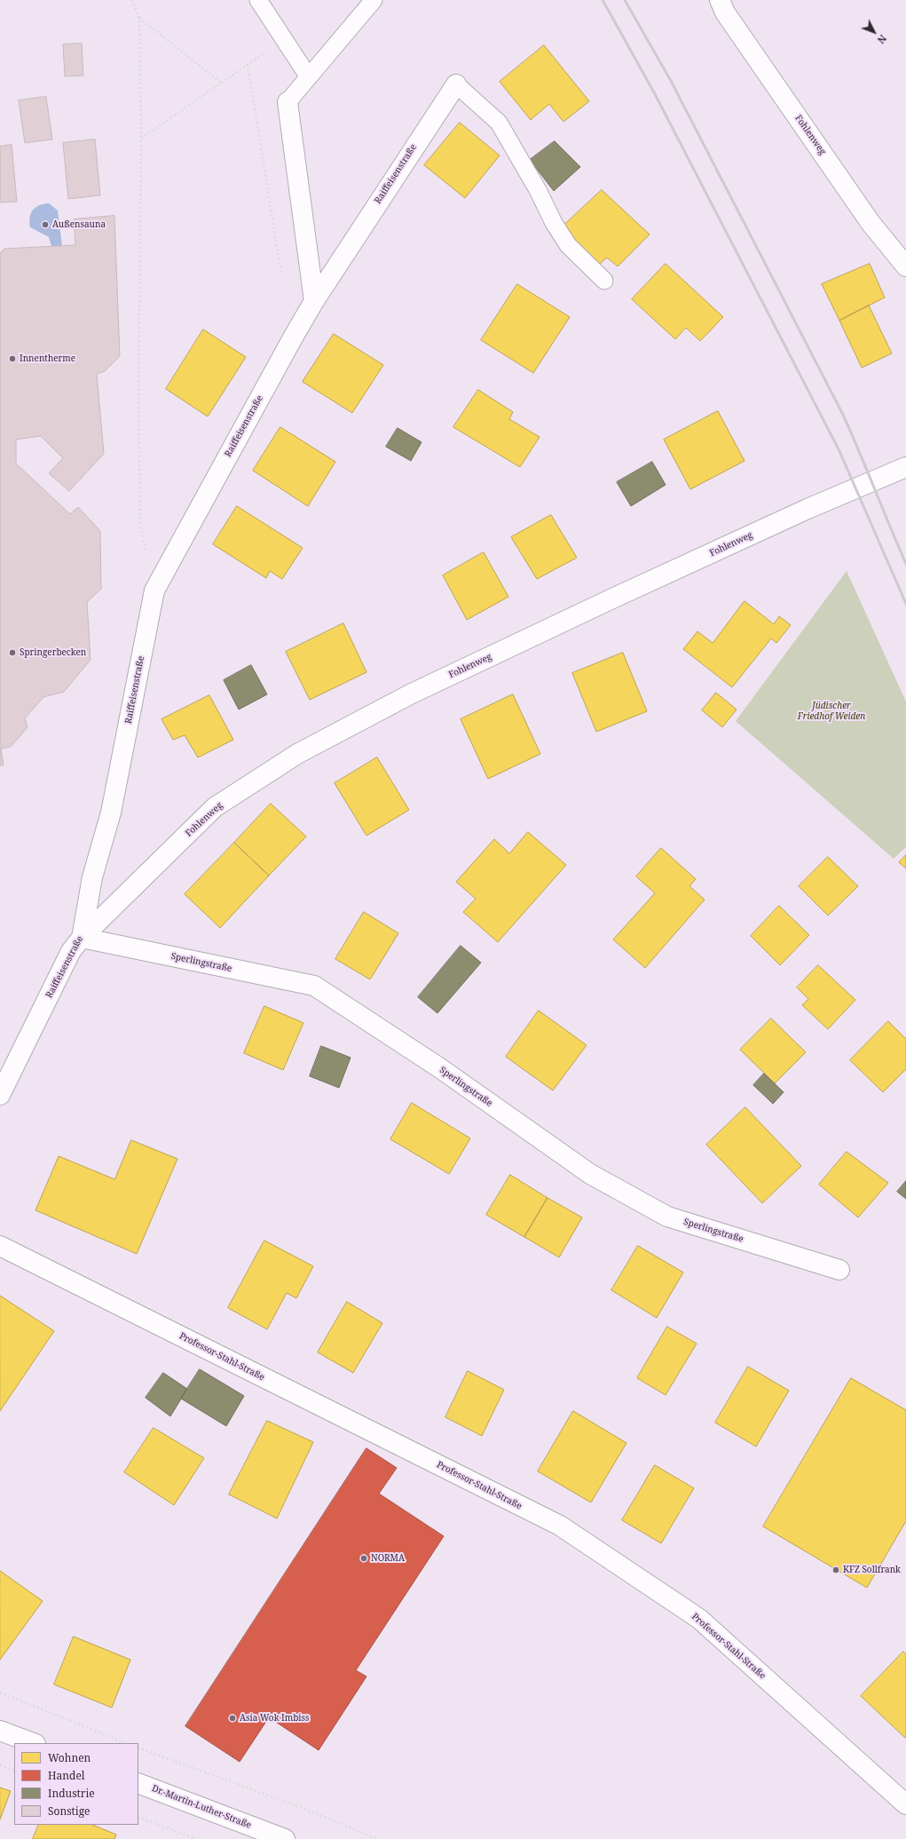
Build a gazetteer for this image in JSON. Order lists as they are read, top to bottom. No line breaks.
{"streets":{"street":["Fohlenweg","Raiffeisenstraße","Sperlingstraße","Professor-Stahl-Straße","Dr.-Martin-Luther-Straße"]},"crossings":[["Fohlenweg","Raiffeisenstraße"],["Fohlenweg","Sperlingstraße"],["Raiffeisenstraße","Sperlingstraße"]],"parks":["Jüdischer Friedhof Weiden"],"places":["Außensauna","Innentherme","Springerbecken","NORMA","KFZ Sollfrank","Asia Wok Imbiss"],"legend":["Wohnen","Handel","Industrie","Sonstige"],"north":"bottom right"}
